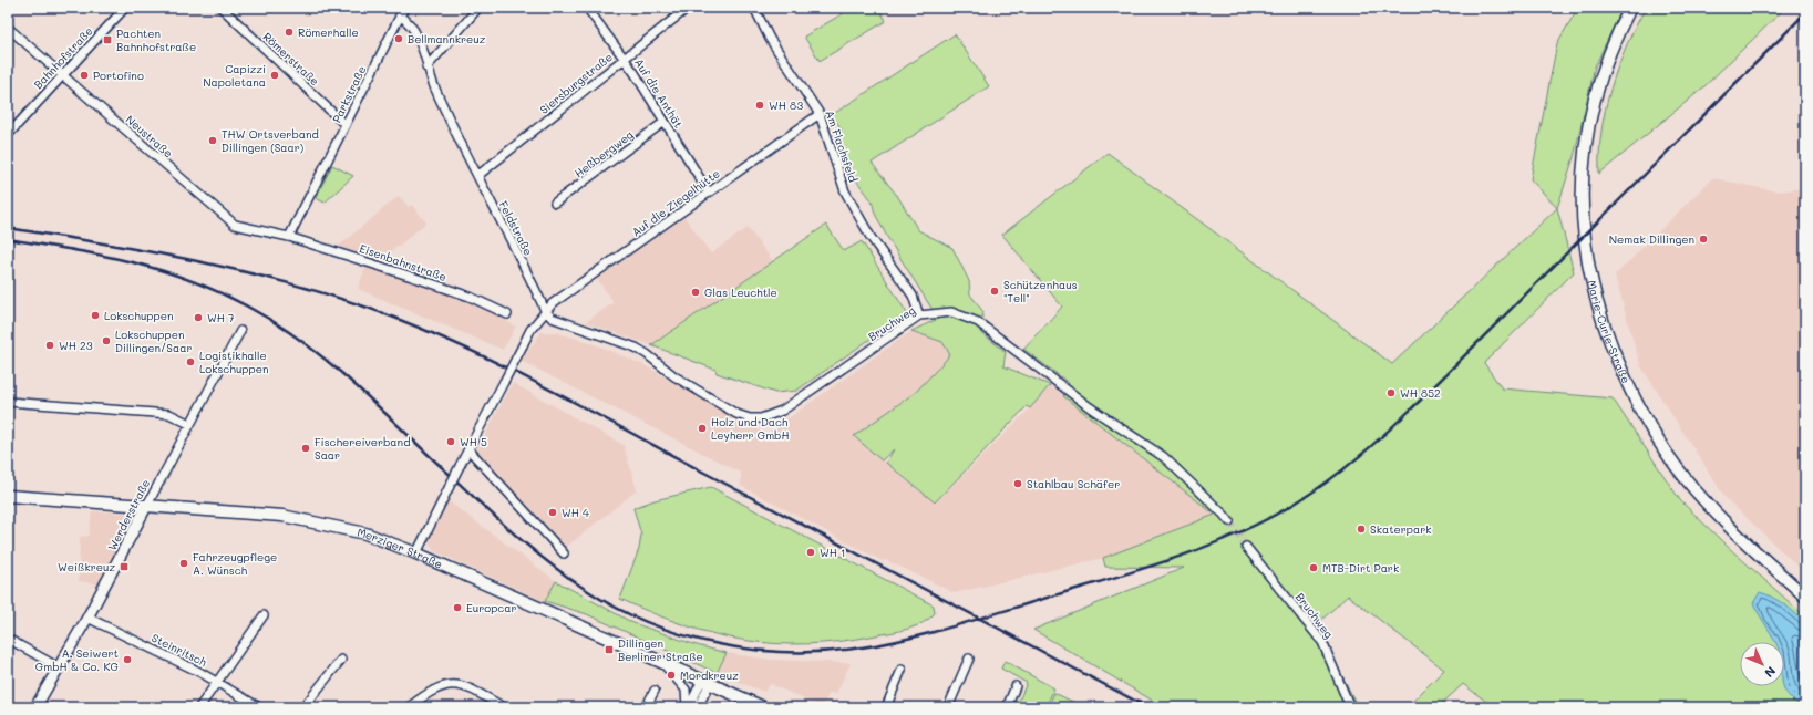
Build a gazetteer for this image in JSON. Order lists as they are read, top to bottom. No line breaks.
{"streets":{"main road":["Marie-Curie-Straße","Merziger Straße"],"street":["Bahnhofstraße","Römerstraße","Siersburgstraße","Auf die Anthät","Parkstraße","Neustraße","Am Flachsfeld","Heßbergweg","Auf die Ziegelhütte","Feldstraße","Eisenbahnstraße","Bruchweg","Werderstraße","Steinritsch"]},"crossings":[["Bahnhofstraße","Neustraße"],["Römerstraße","Parkstraße"],["Siersburgstraße","Auf die Anthät"],["Siersburgstraße","Feldstraße"],["Auf die Anthät","Heßbergweg"],["Auf die Anthät","Auf die Ziegelhütte"],["Parkstraße","Neustraße"],["Parkstraße","Feldstraße"],["Parkstraße","Eisenbahnstraße"],["Neustraße","Eisenbahnstraße"],["Am Flachsfeld","Auf die Ziegelhütte"],["Am Flachsfeld","Bruchweg"],["Auf die Ziegelhütte","Feldstraße"],["Auf die Ziegelhütte","Bruchweg"],["Feldstraße","Bruchweg"],["Werderstraße","Merziger Straße"],["Werderstraße","Steinritsch"]],"places":{"other":["Römerhalle","Bellmannkreuz","Portofino","Capizzi Napoletana","WH 83","THW Ortsverband Dillingen (Saar)","Nemak Dillingen","Schützenhaus \"Tell\"","Glas Leuchtle","Lokschuppen","WH 7","Lokschuppen Dillingen/Saar","WH 23","Logistikhalle Lokschuppen","WH 852","Holz und Dach Leyherr GmbH","WH 5","Fischereiverband Saar","Stahlbau Schäfer","WH 4","Skaterpark","WH 1","Fahrzeugpflege A. Wünsch","MTB-Dirt Park","Europcar","A. Seiwert GmbH & Co. KG","Mordkreuz"],"transit":["Pachten Bahnhofstraße","Weißkreuz","Dillingen Berliner Straße"]},"north":"bottom right"}
